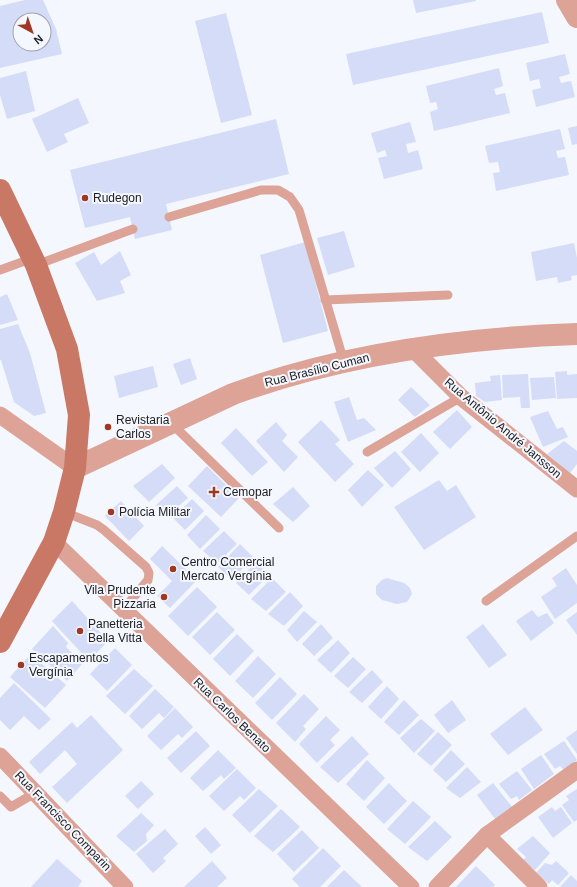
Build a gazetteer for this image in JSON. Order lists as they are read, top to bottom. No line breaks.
{"streets":{"street":["Rua Brasílio Cuman","Rua Antônio André Jansson","Rua Carlos Benato","Rua Francisco Comparin"]},"crossings":[["Rua Brasílio Cuman","Rua Antônio André Jansson"]],"places":{"other":["Rudegon","Revistaria Carlos","Polícia Militar","Centro Comercial Mercato Vergínia","Vila Prudente Pizzaria","Panetteria Bella Vitta","Escapamentos Vergínia"],"health":["Cemopar"]},"north":"bottom right"}
